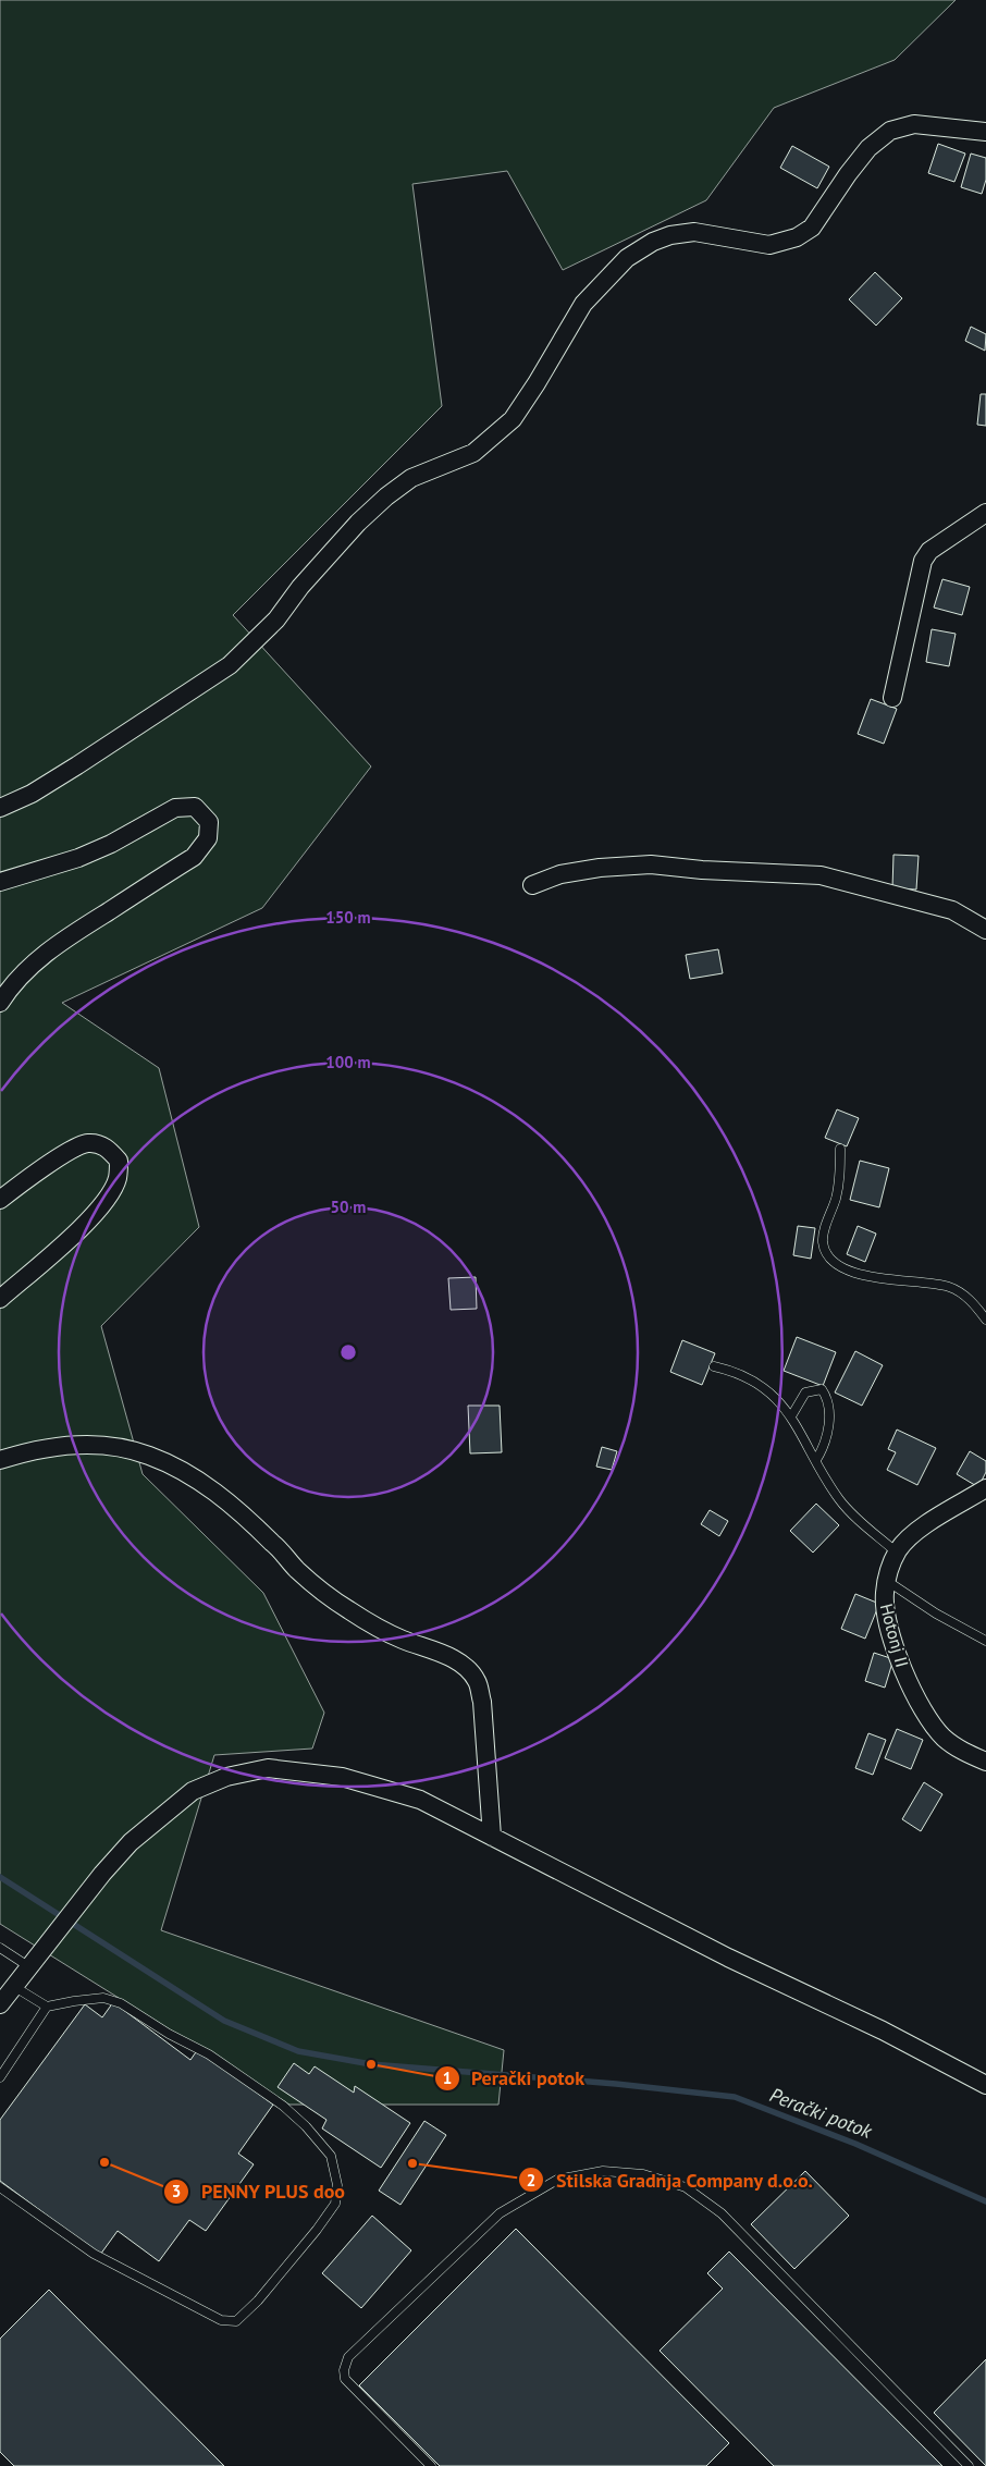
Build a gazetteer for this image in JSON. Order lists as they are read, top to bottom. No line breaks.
{"streets":{"street":["Hotonj II"]},"water":["Perački potok"],"places":["Perački potok","PENNY PLUS doo","Stilska Gradnja Company d.o.o."],"rings":["150 m","100 m","50 m"]}
